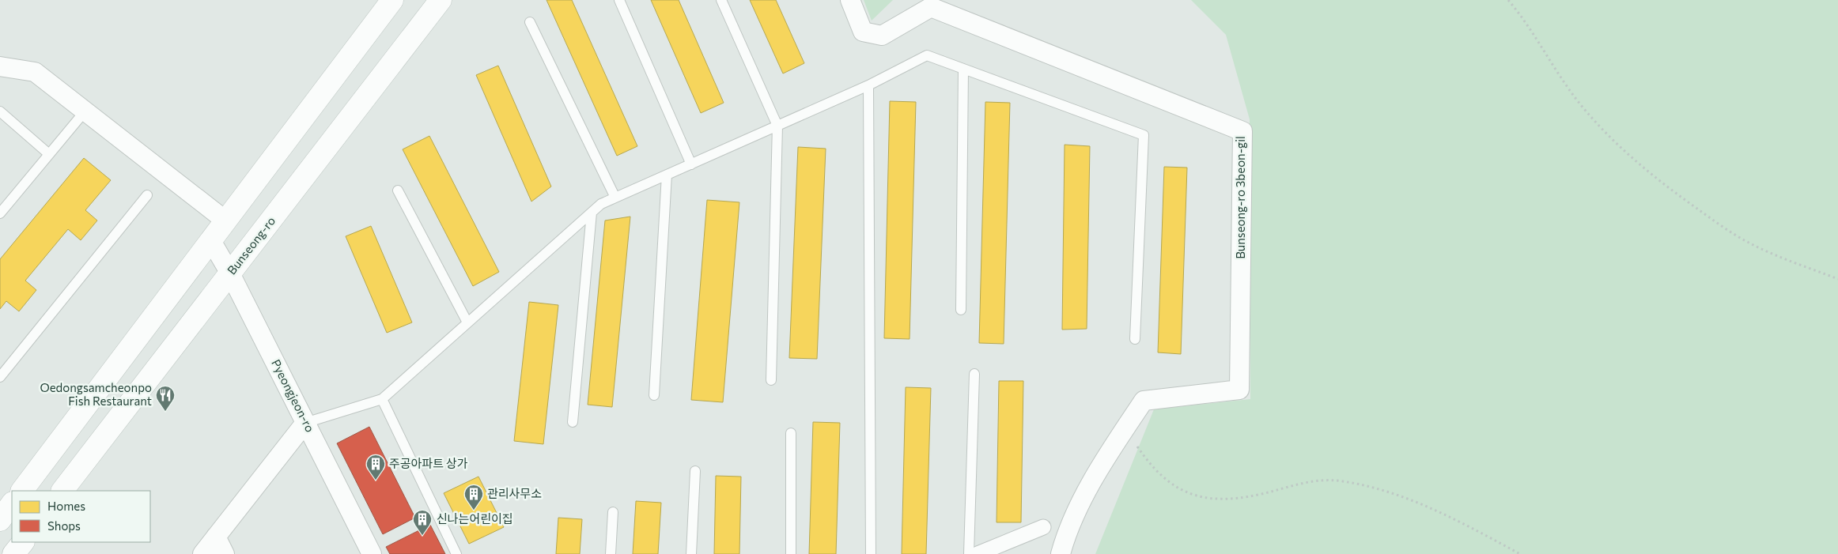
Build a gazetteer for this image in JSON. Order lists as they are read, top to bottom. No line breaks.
{"streets":{"main road":["Bunseong-ro"],"street":["Bunseong-ro 3beon-gil","Pyeongjeon-ro"]},"crossings":[["Bunseong-ro","Pyeongjeon-ro"]],"places":{"restaurant":["Oedongsamcheonpo Fish Restaurant"],"building":["주공아파트 상가","관리사무소","신나는어린이집"]},"legend":["Homes","Shops"]}
